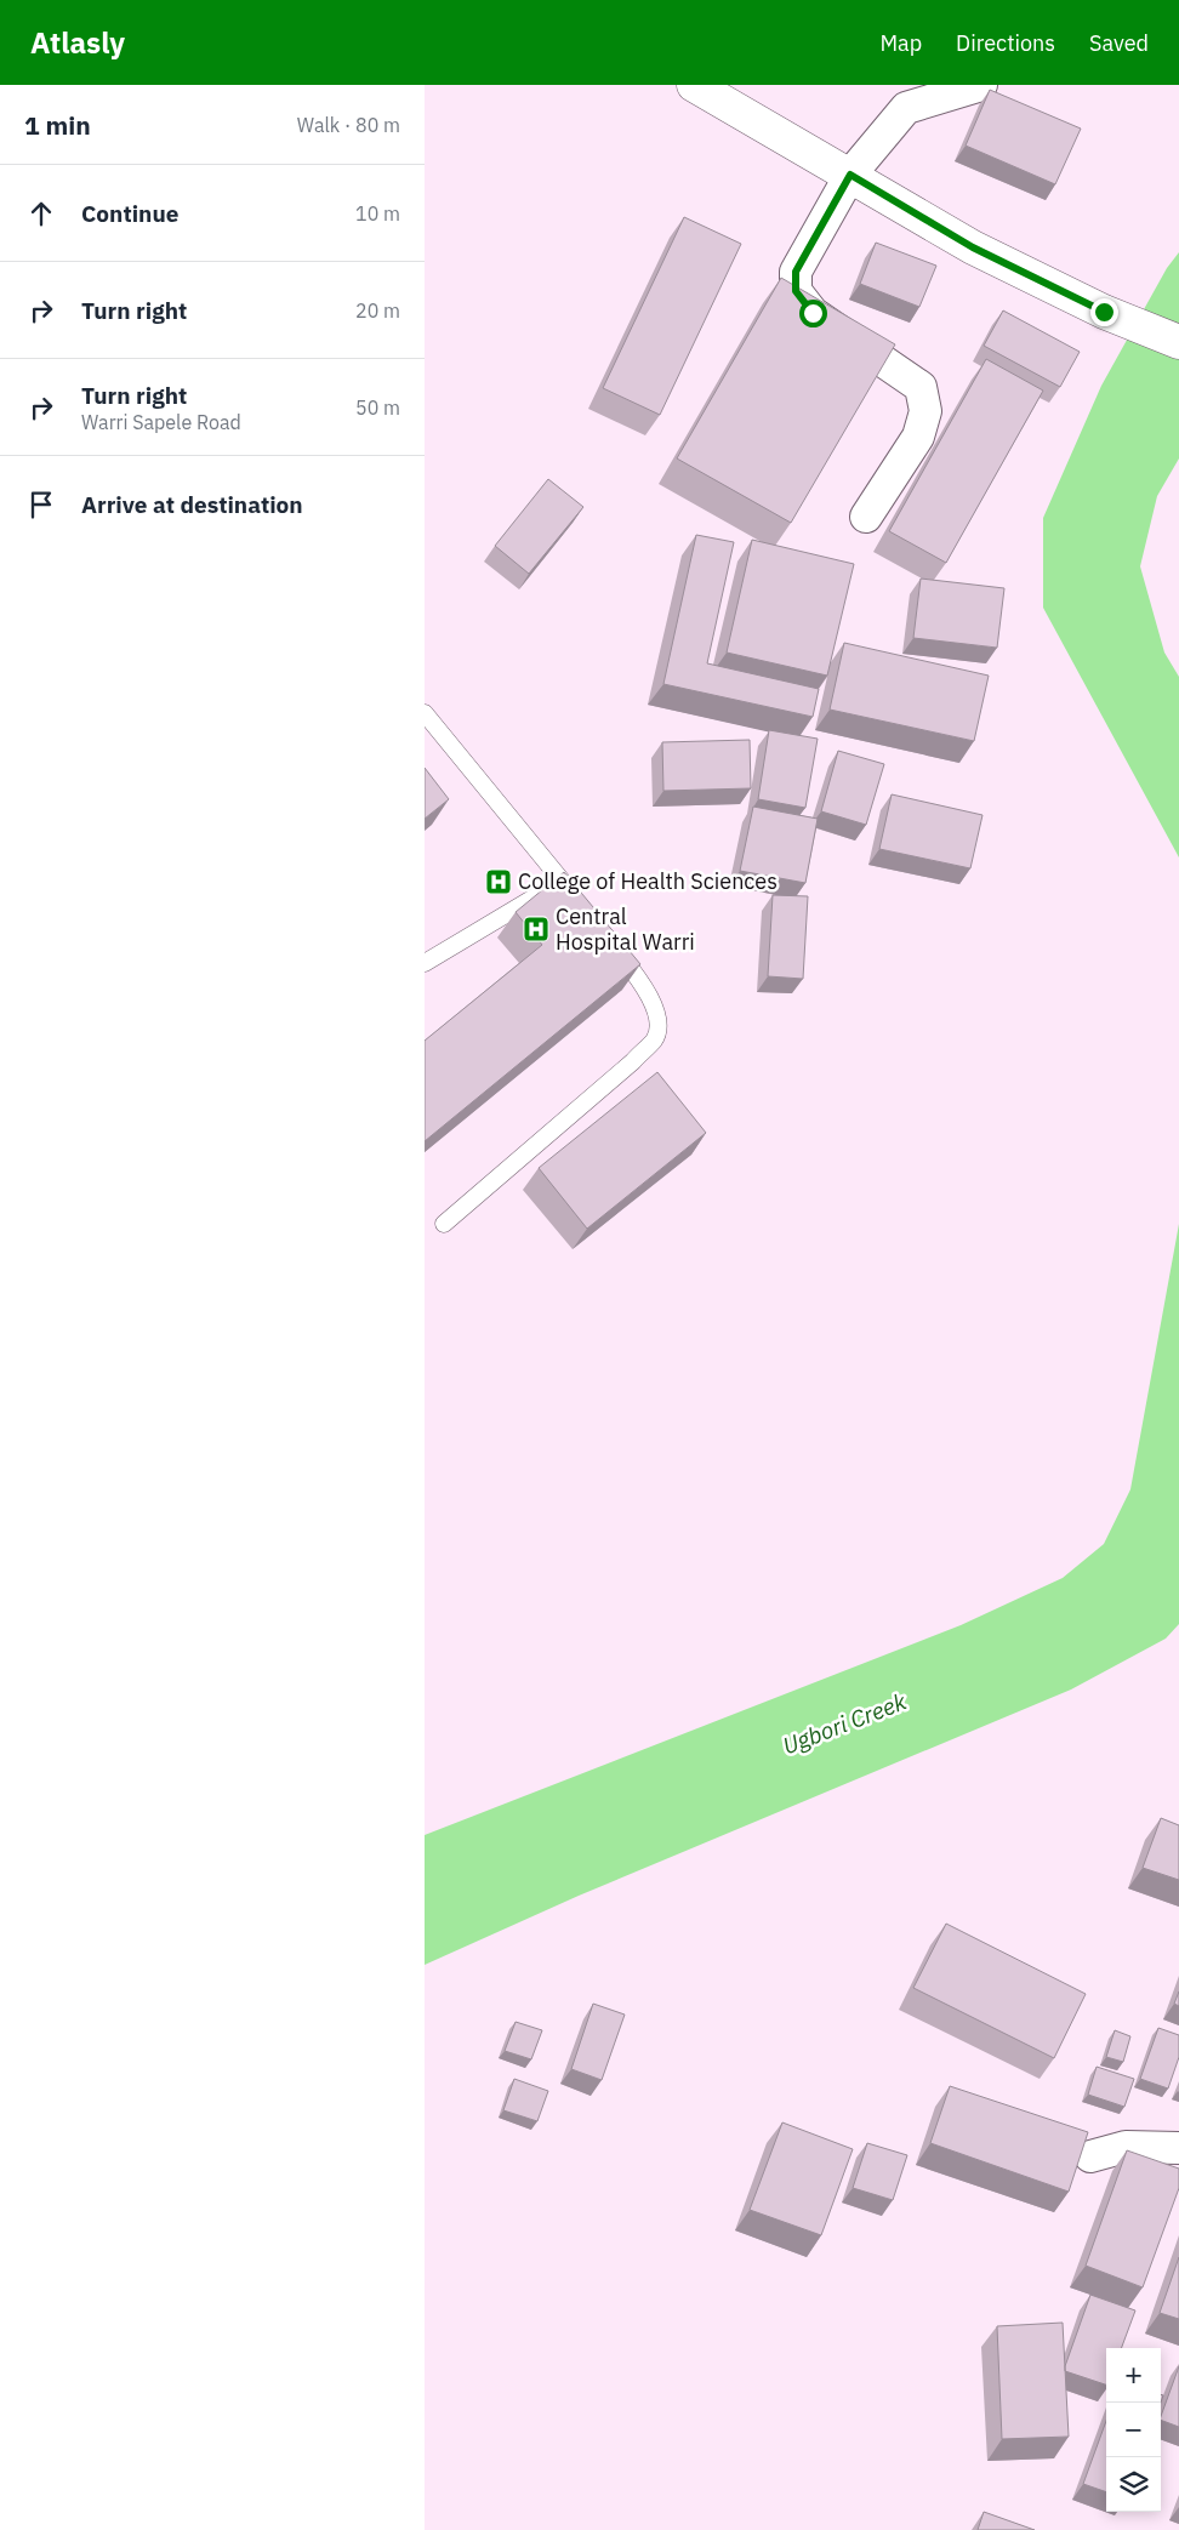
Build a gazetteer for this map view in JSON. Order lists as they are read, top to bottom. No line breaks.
{"water":["Ugbori Creek"],"places":{"hospital":["College of Health Sciences","Central Hospital Warri"]},"page":{"header":"Atlasly","nav":["Map","Directions","Saved"],"heading":["1 min","Walk · 80 m"],"list":[["Continue","10 m"],["Turn right","20 m"],["Turn right","Warri Sapele Road","50 m"],"Arrive at destination"],"map_buttons":["+","−"]}}
